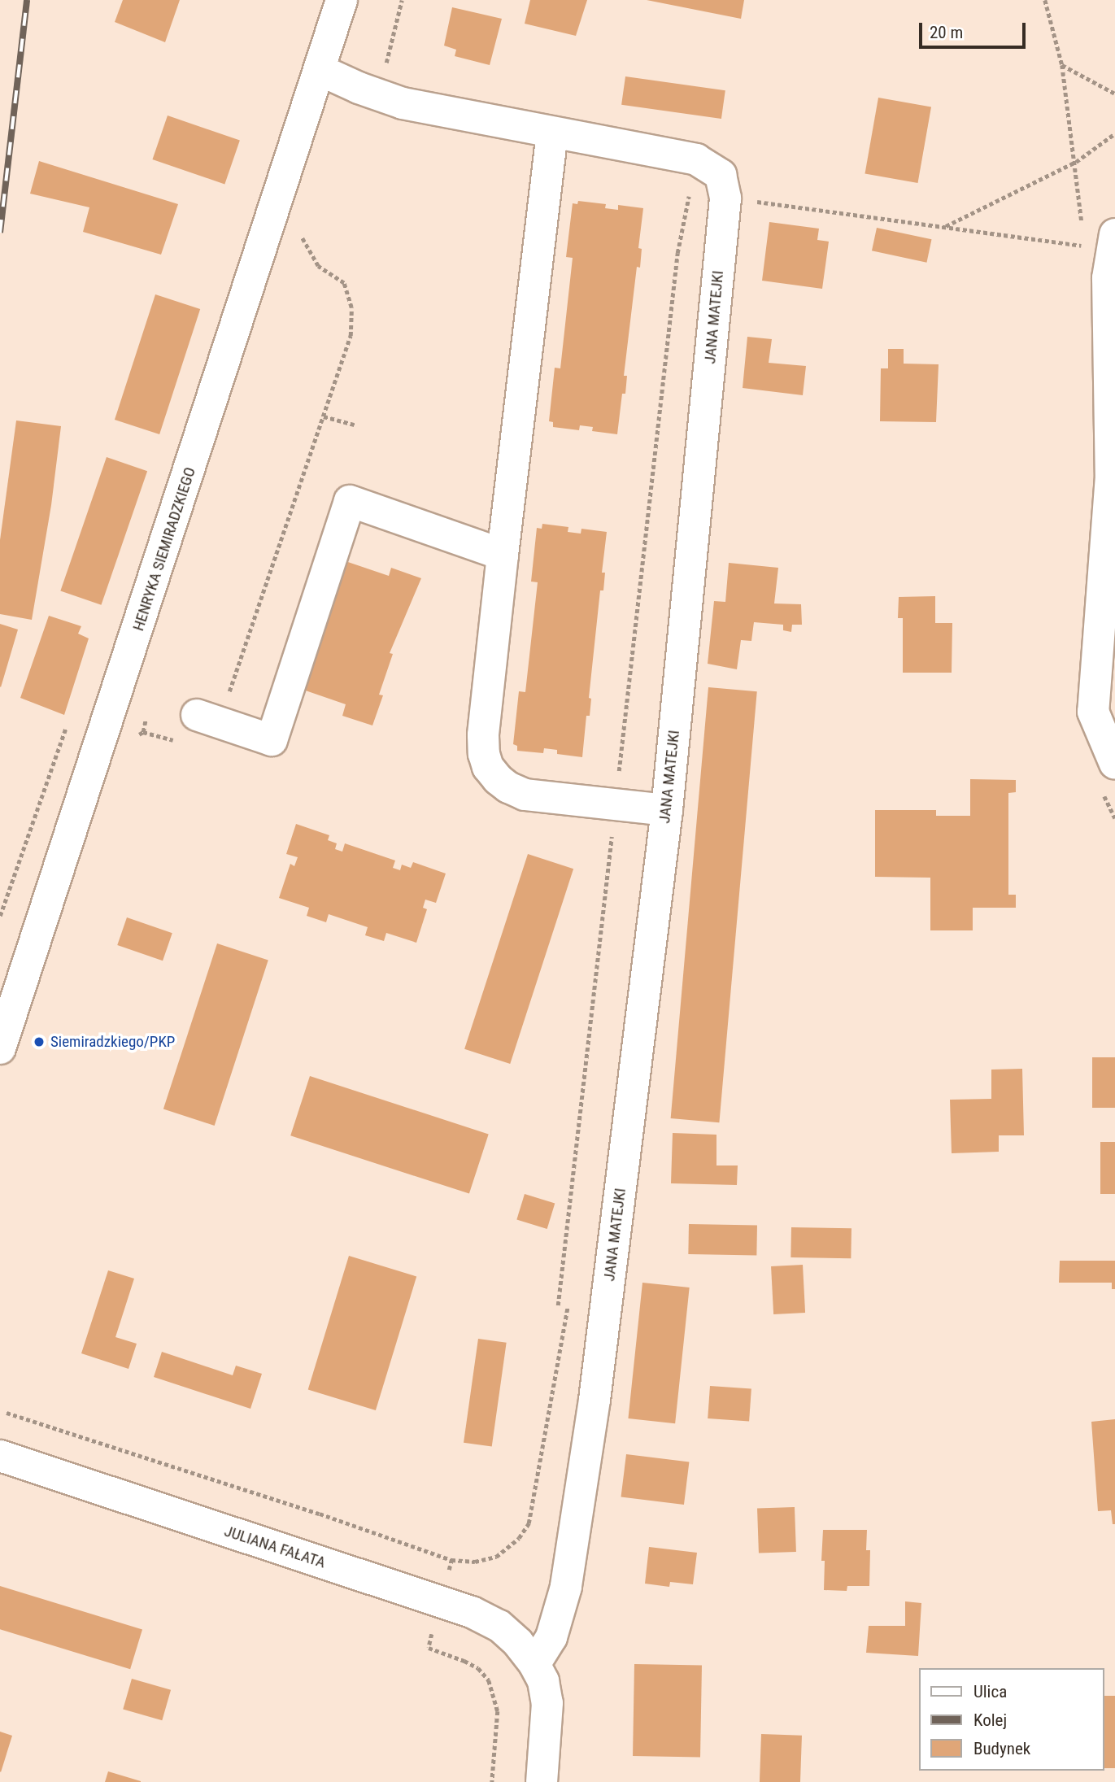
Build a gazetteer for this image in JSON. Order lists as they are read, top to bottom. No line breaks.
{"streets":{"street":["JANA MATEJKI","HENRYKA SIEMIRADZKIEGO","JULIANA FAŁATA"]},"crossings":[["JANA MATEJKI","HENRYKA SIEMIRADZKIEGO"],["JANA MATEJKI","JULIANA FAŁATA"]],"places":["Siemiradzkiego/PKP"],"legend":["Ulica","Kolej","Budynek"],"scale_bar":"20 m"}
